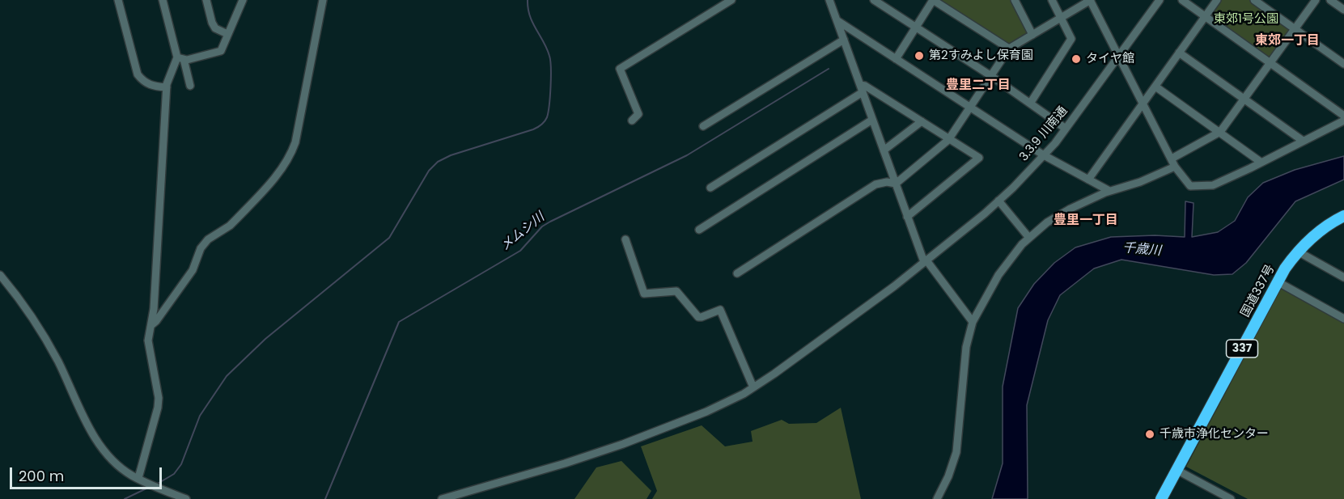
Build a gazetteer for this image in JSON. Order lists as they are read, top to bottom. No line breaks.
{"streets":{"highway":["国道337号","337"],"street":["3.3.9 川南通"]},"districts":["東郊一丁目","豊里二丁目","豊里一丁目"],"water":["メムシ川","千歳川"],"parks":["東郊1号公園"],"places":["第2すみよし保育園","タイヤ館","千歳市浄化センター"],"scale_bar":"200 m"}
